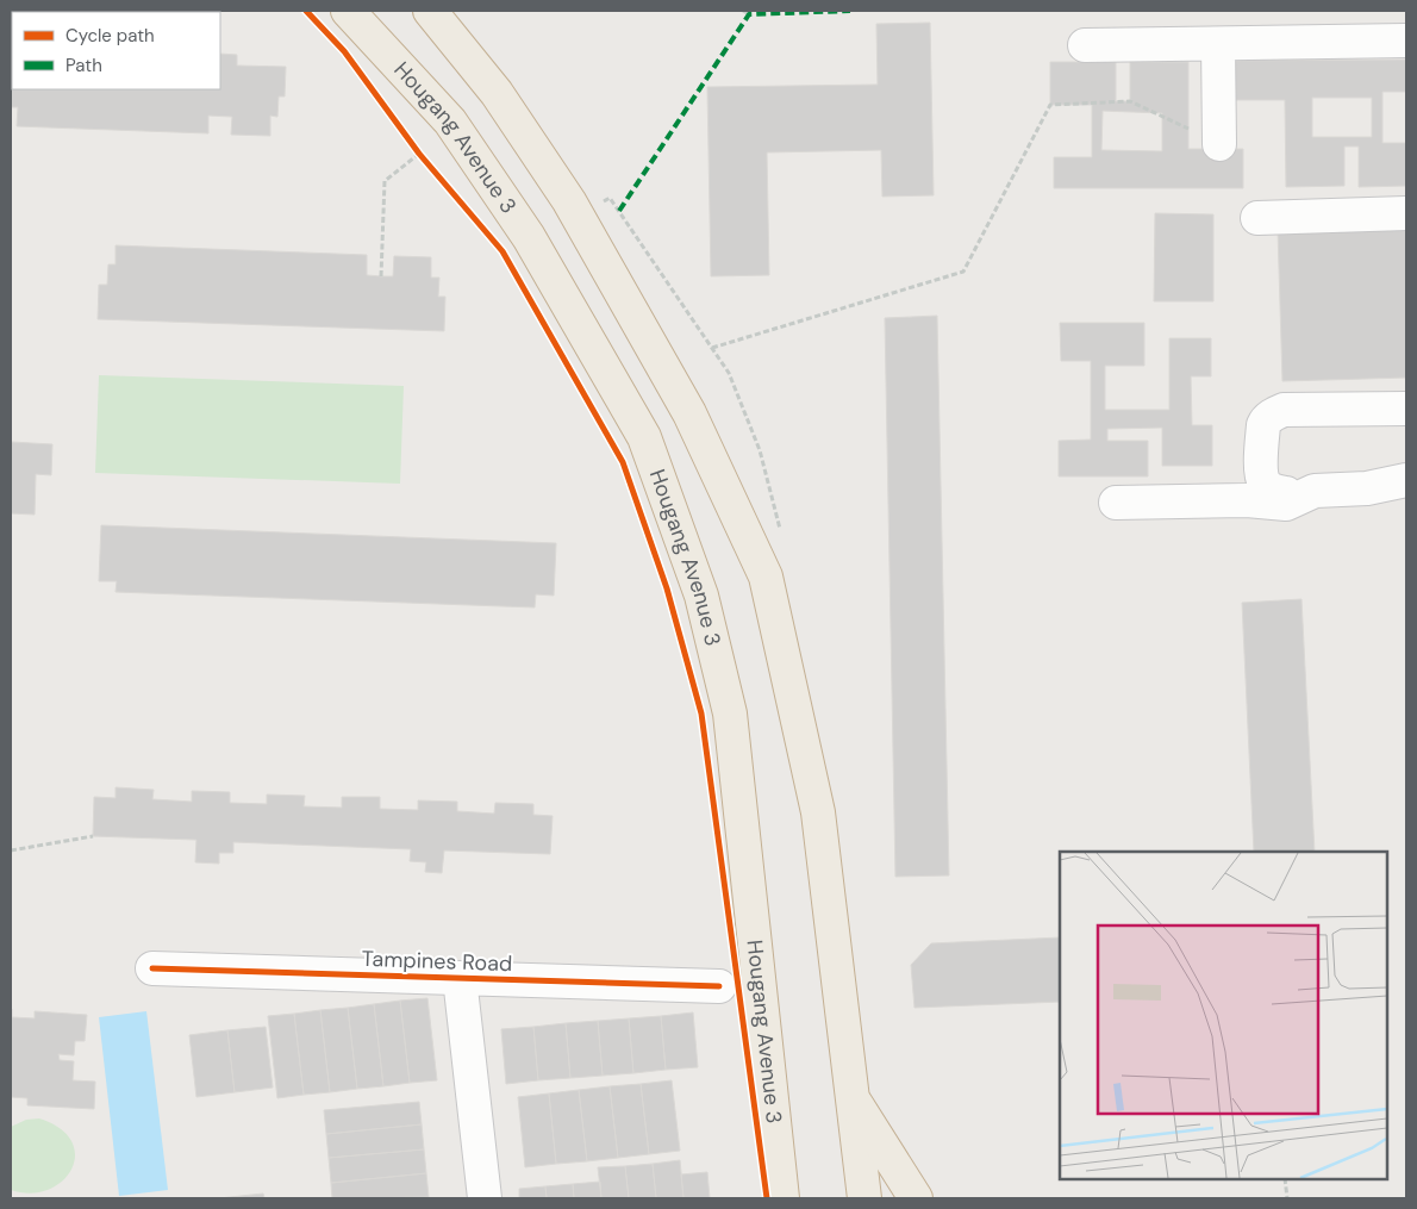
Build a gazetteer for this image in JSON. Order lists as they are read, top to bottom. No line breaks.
{"streets":{"highway":["Hougang Avenue 3"],"street":["Tampines Road"]},"legend":["Cycle path","Path"]}
